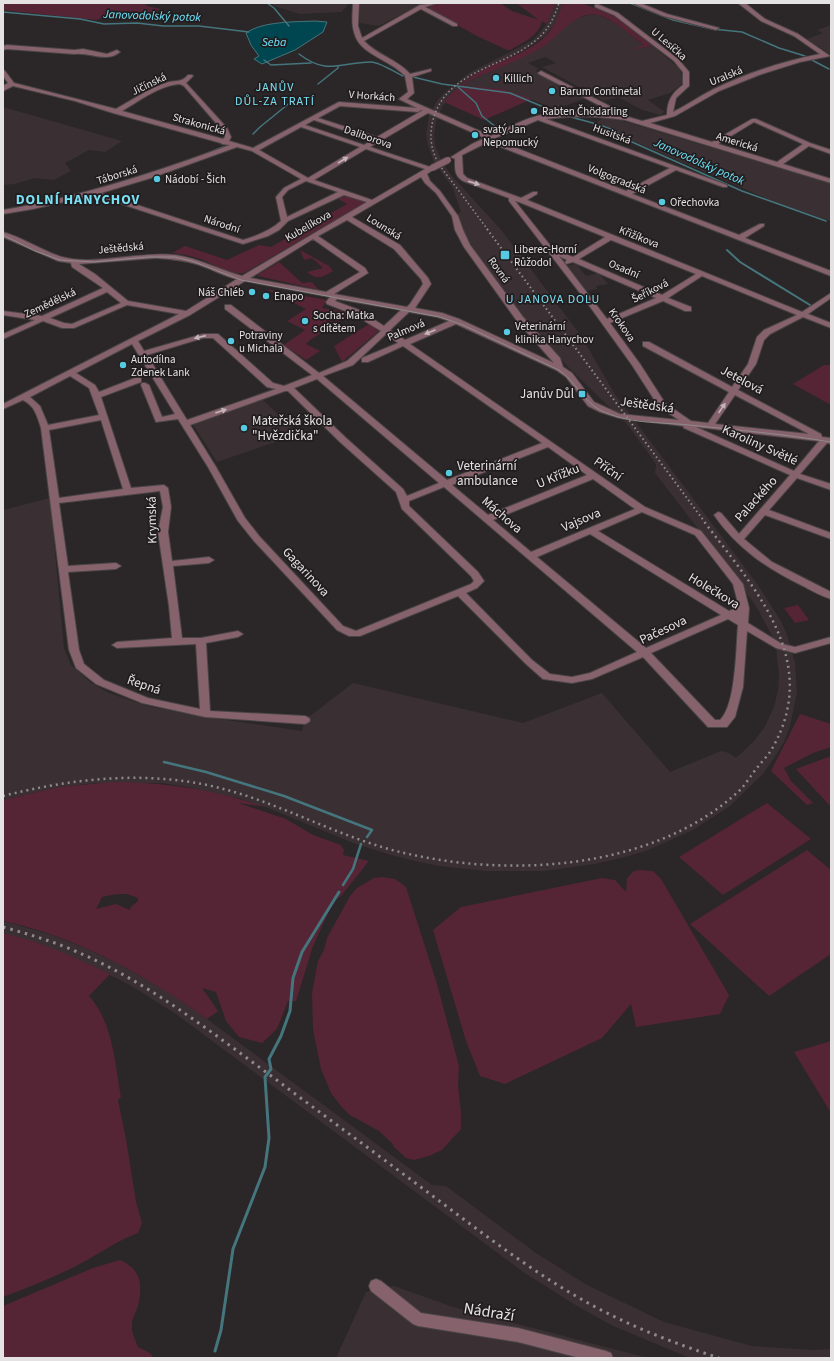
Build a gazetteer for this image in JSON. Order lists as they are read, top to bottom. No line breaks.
{"streets":{"street":["U Lesíčka","Uralská","Jičínská","V Horkách","Strakonická","Husitská","Daliborova","Americká","Táborská","Volgogradská","Národní","Kubelíkova","Lounská","Křižíkova","Ještědská","Osadní","Rovná","Šeříková","Zemědělská","Krokova","Palmová","Jetelová","Karoliny Světlé","Příční","U Křížku","Palackého","Máchova","Krymská","Vajsova","Gagarinova","Holečkova","Pačesova","Řepná","Nádraží"]},"crossings":[["U Lesíčka","Uralská"],["Uralská","Americká"],["Uralská","Kubelíkova"],["Jičínská","Strakonická"],["V Horkách","Strakonická"],["V Horkách","Daliborova"],["V Horkách","Volgogradská"],["V Horkách","Národní"],["Strakonická","Táborská"],["Strakonická","Národní"],["Strakonická","Kubelíkova"],["Husitská","Kubelíkova"],["Daliborova","Národní"],["Daliborova","Kubelíkova"],["Daliborova","Rovná"],["Americká","Kubelíkova"],["Táborská","Národní"],["Volgogradská","Národní"],["Volgogradská","Kubelíkova"],["Kubelíkova","Lounská"],["Kubelíkova","Křižíkova"],["Kubelíkova","Ještědská"],["Kubelíkova","Rovná"],["Kubelíkova","Krymská"],["Kubelíkova","Gagarinova"],["Kubelíkova","Řepná"],["Lounská","Ještědská"],["Lounská","Příční"],["Lounská","Máchova"],["Křižíkova","Šeříková"],["Křižíkova","Krokova"],["Ještědská","Rovná"],["Ještědská","Krokova"],["Ještědská","Palmová"],["Ještědská","Jetelová"],["Ještědská","Karoliny Světlé"],["Ještědská","Příční"],["Ještědská","Palackého"],["Osadní","Šeříková"],["Osadní","Krokova"],["Šeříková","Krokova"],["Krokova","Karoliny Světlé"],["Palmová","Příční"],["Jetelová","Palackého"],["Karoliny Světlé","Palackého"],["Příční","U Křížku"],["Příční","Máchova"],["Příční","Vajsova"],["Příční","Holečkova"],["Příční","Pačesova"],["U Křížku","Máchova"],["Máchova","Vajsova"],["Máchova","Pačesova"],["Krymská","Řepná"],["Vajsova","Holečkova"],["Gagarinova","Pačesova"],["Holečkova","Pačesova"]],"one_way":["Palmová"],"districts":["JANŮV DŮL-ZA TRATÍ","DOLNÍ HANYCHOV","U JANOVA DOLU"],"water":["Janovodolský potok","Seba"],"places":{"other":["Killich","Barum Continetal","Rabten Čhödarling","svatý Jan Nepomucký","Nádobí - Šich","Ořechovka","Náš Chléb","Enapo","Socha: Matka s dítětem","Veterinární klinika Hanychov","Potraviny u Michala","Autodílna Zdenek Lank","Mateřská škola \"Hvězdička\"","Veterinární ambulance"],"transit":["Liberec-Horní Růžodol","Janův Důl"]}}
